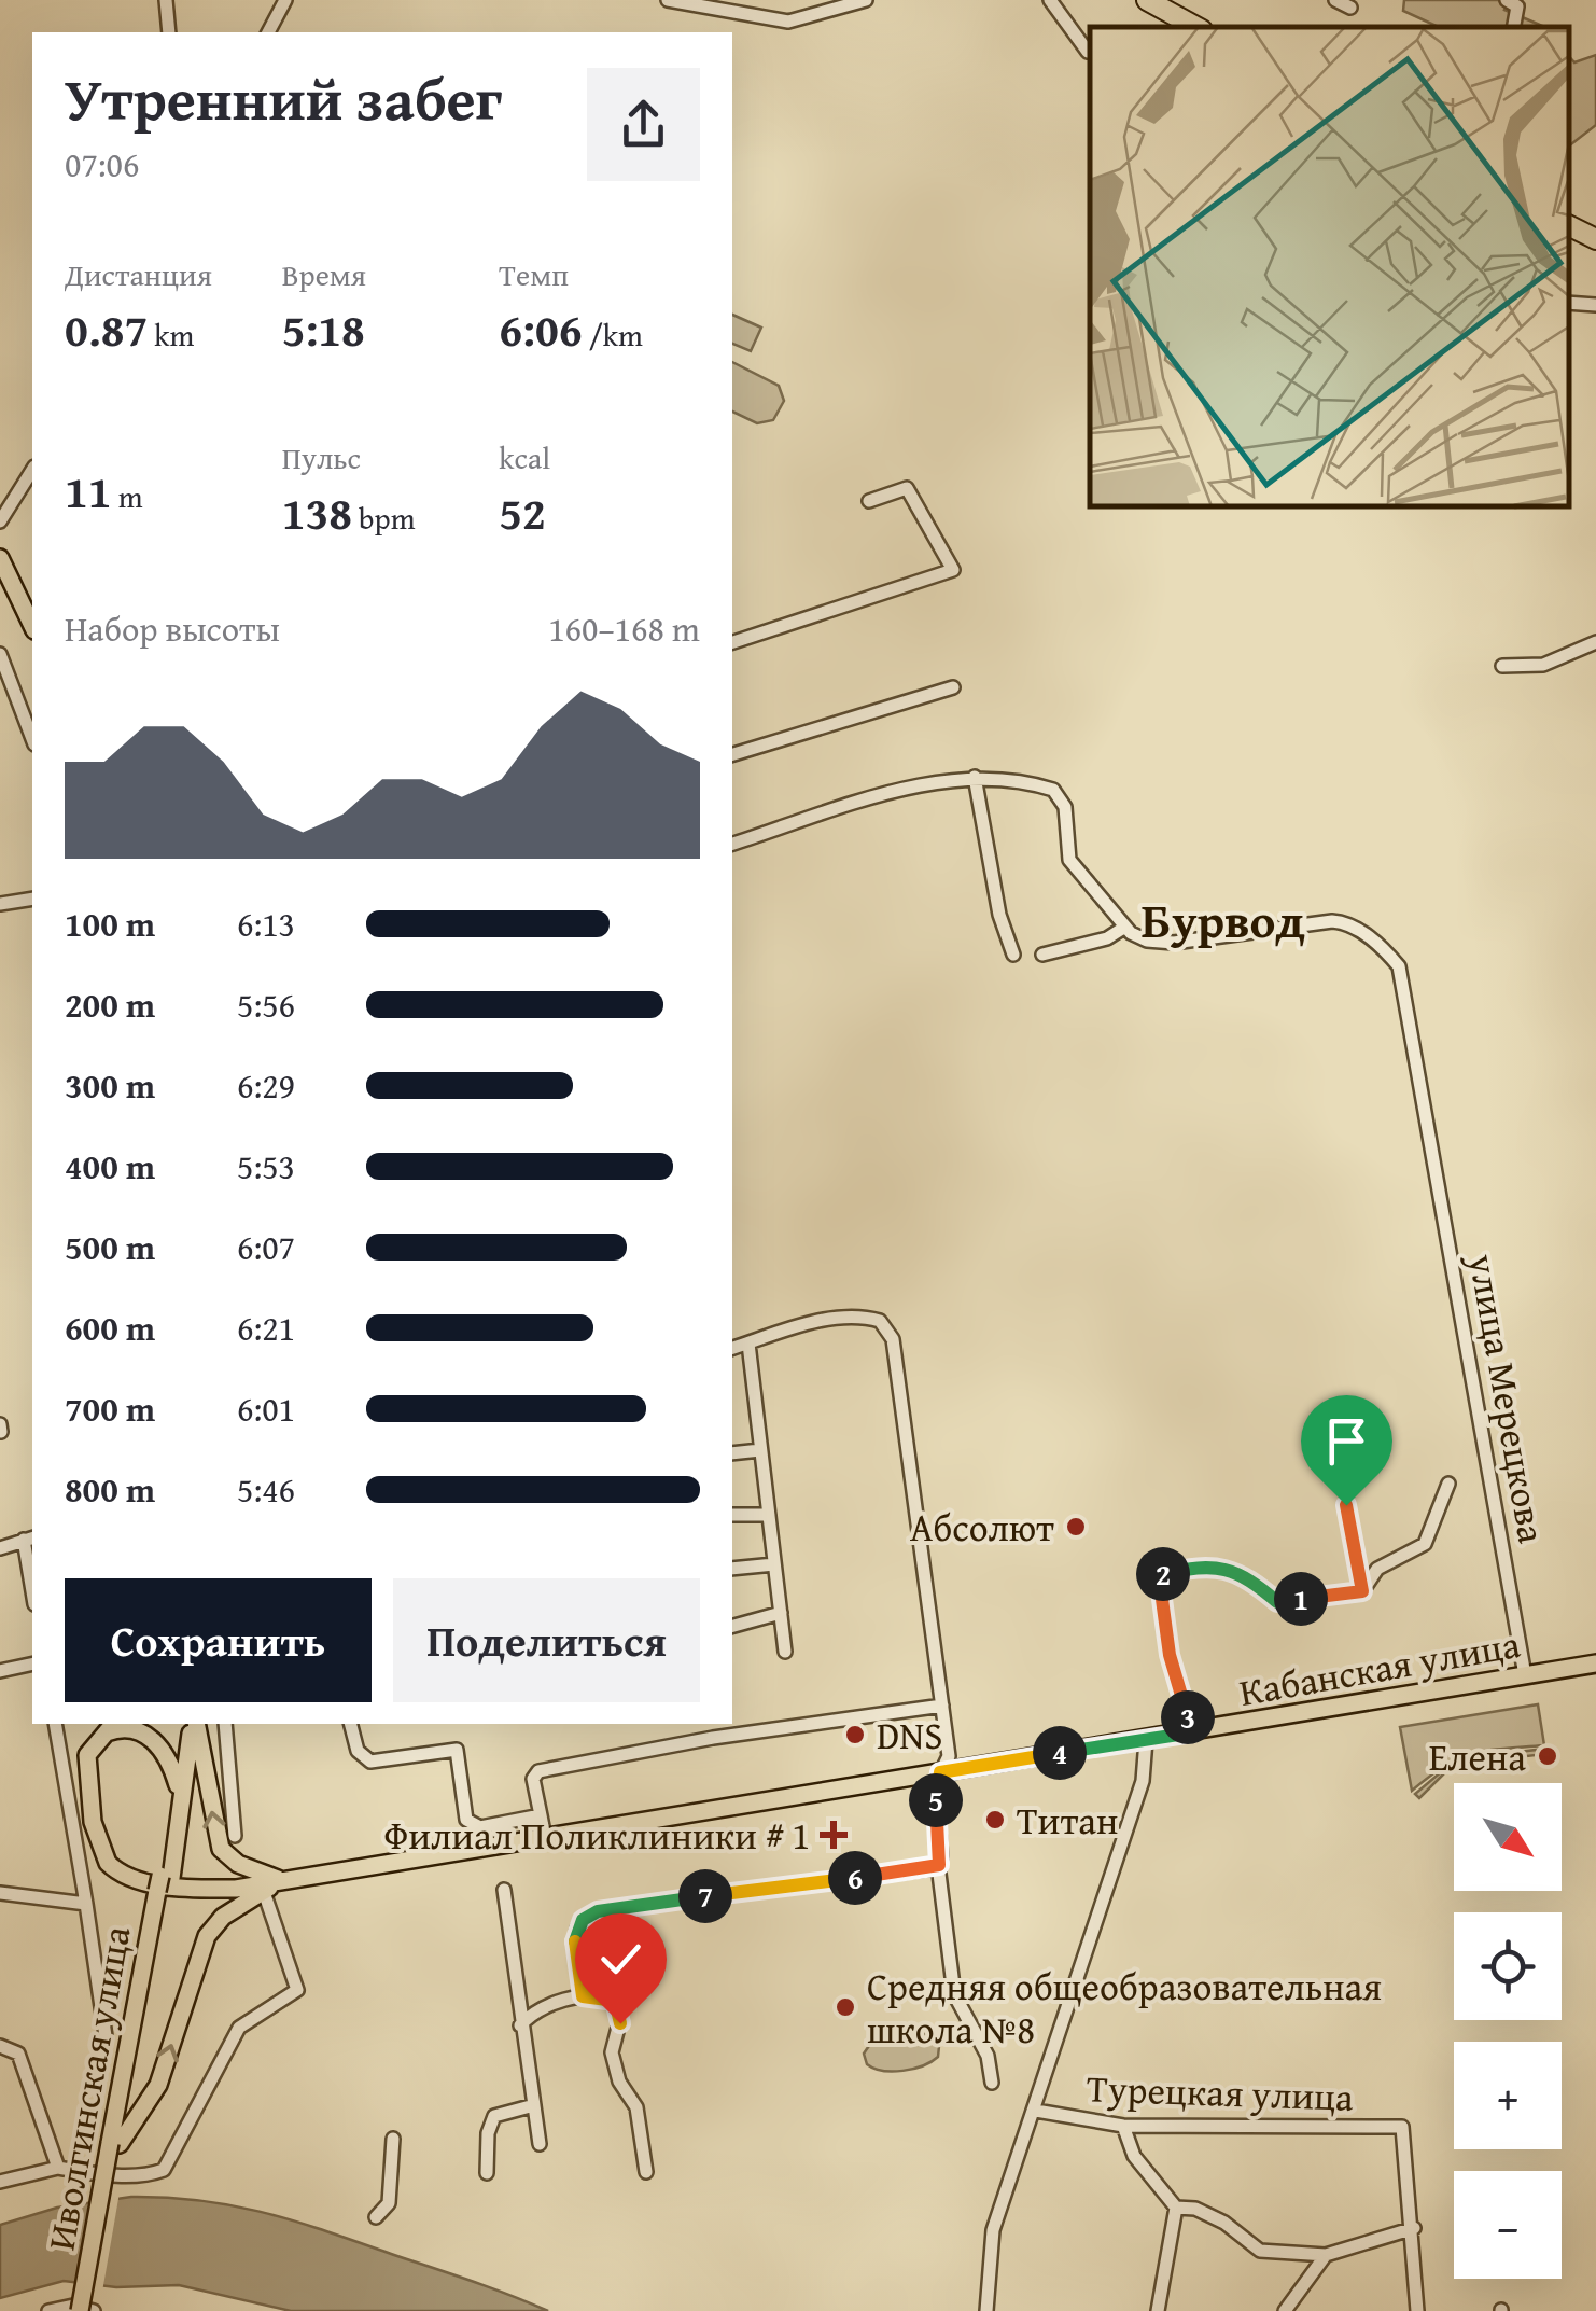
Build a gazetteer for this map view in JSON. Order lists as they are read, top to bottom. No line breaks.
{"streets":{"main road":["Кабанская улица","Иволгинская улица"],"street":["улица Мерецкова","Турецкая улица"]},"crossings":[["улица Мерецкова","Кабанская улица"],["Кабанская улица","Иволгинская улица"]],"districts":["Бурвод"],"places":{"other":["Абсолют","DNS","Елена","Титан","Средняя общеобразовательная школа №8"],"health":["Филиал Поликлиники # 1"]},"north":"bottom right","page":{"heading":["Утренний забег","07:06"],"stats":[["Дистанция","0.87 km"],["Время","5:18"],["Темп","6:06 /km"],["11 m"],["Пульс","138 bpm"],["kcal","52"]],"chart":["Набор высоты","160–168 m"],"list":[{"name":"100 m","note":"6:13"},{"name":"200 m","note":"5:56"},{"name":"300 m","note":"6:29"},{"name":"400 m","note":"5:53"},{"name":"500 m","note":"6:07"},{"name":"600 m","note":"6:21"},{"name":"700 m","note":"6:01"},{"name":"800 m","note":"5:46"}],"pins":["2","1","3","4","5","6","7"],"buttons":["Сохранить","Поделиться"],"map_buttons":["+","−"]}}
